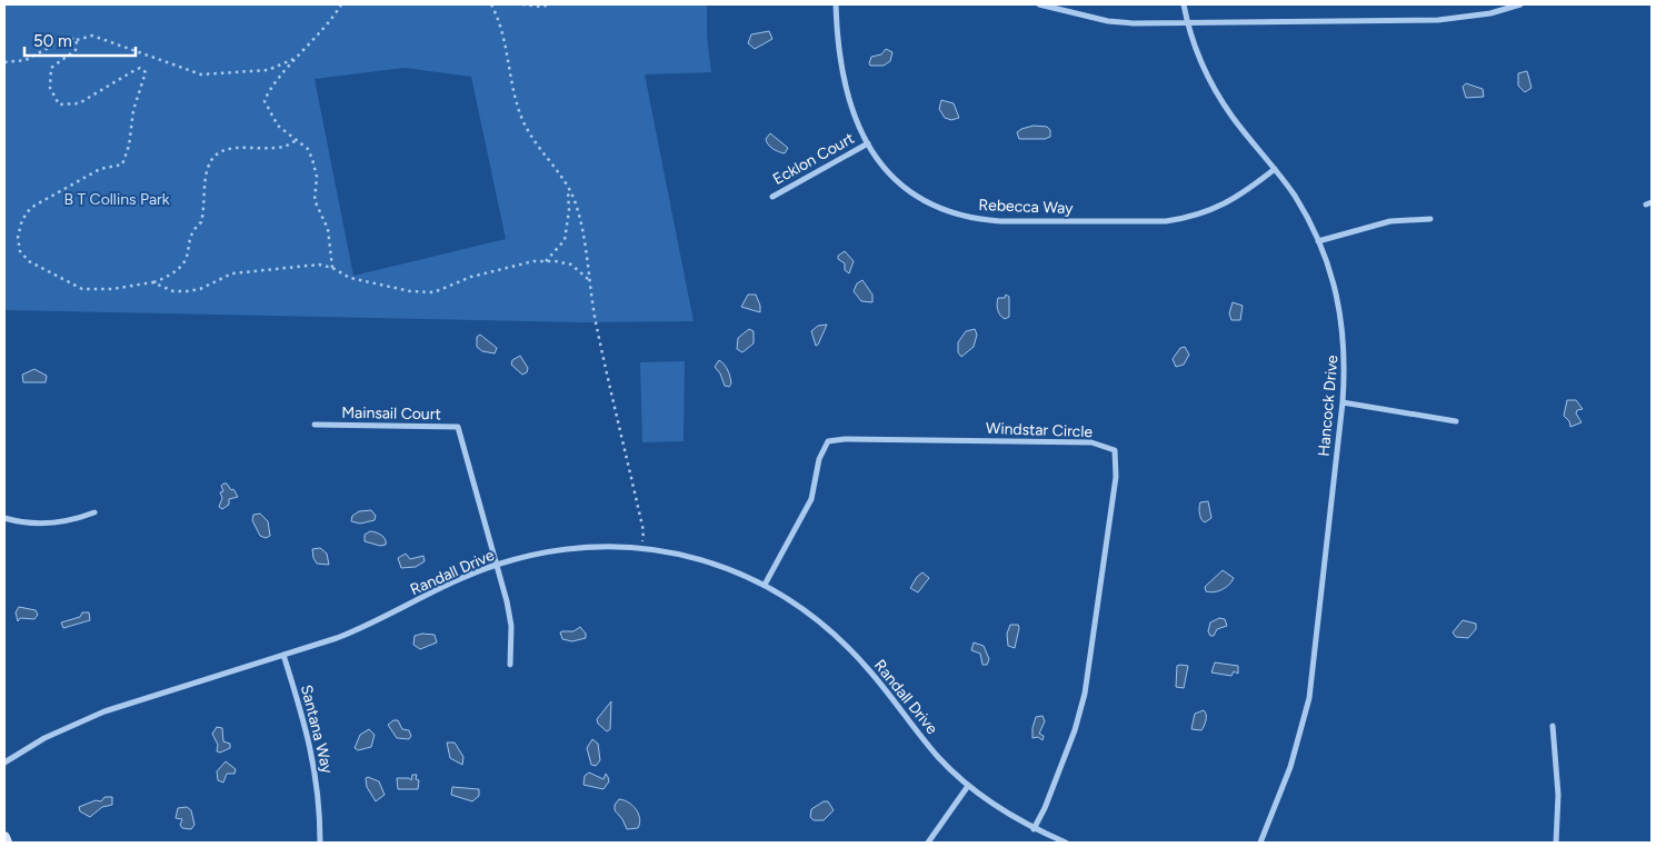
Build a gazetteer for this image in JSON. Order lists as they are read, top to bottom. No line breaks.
{"streets":{"street":["Ecklon Court","Rebecca Way","Hancock Drive","Mainsail Court","Windstar Circle","Randall Drive","Santana Way"]},"crossings":[["Ecklon Court","Rebecca Way"],["Rebecca Way","Hancock Drive"],["Mainsail Court","Randall Drive"],["Windstar Circle","Randall Drive"],["Randall Drive","Santana Way"]],"parks":["B T Collins Park"],"scale_bar":"50 m"}
